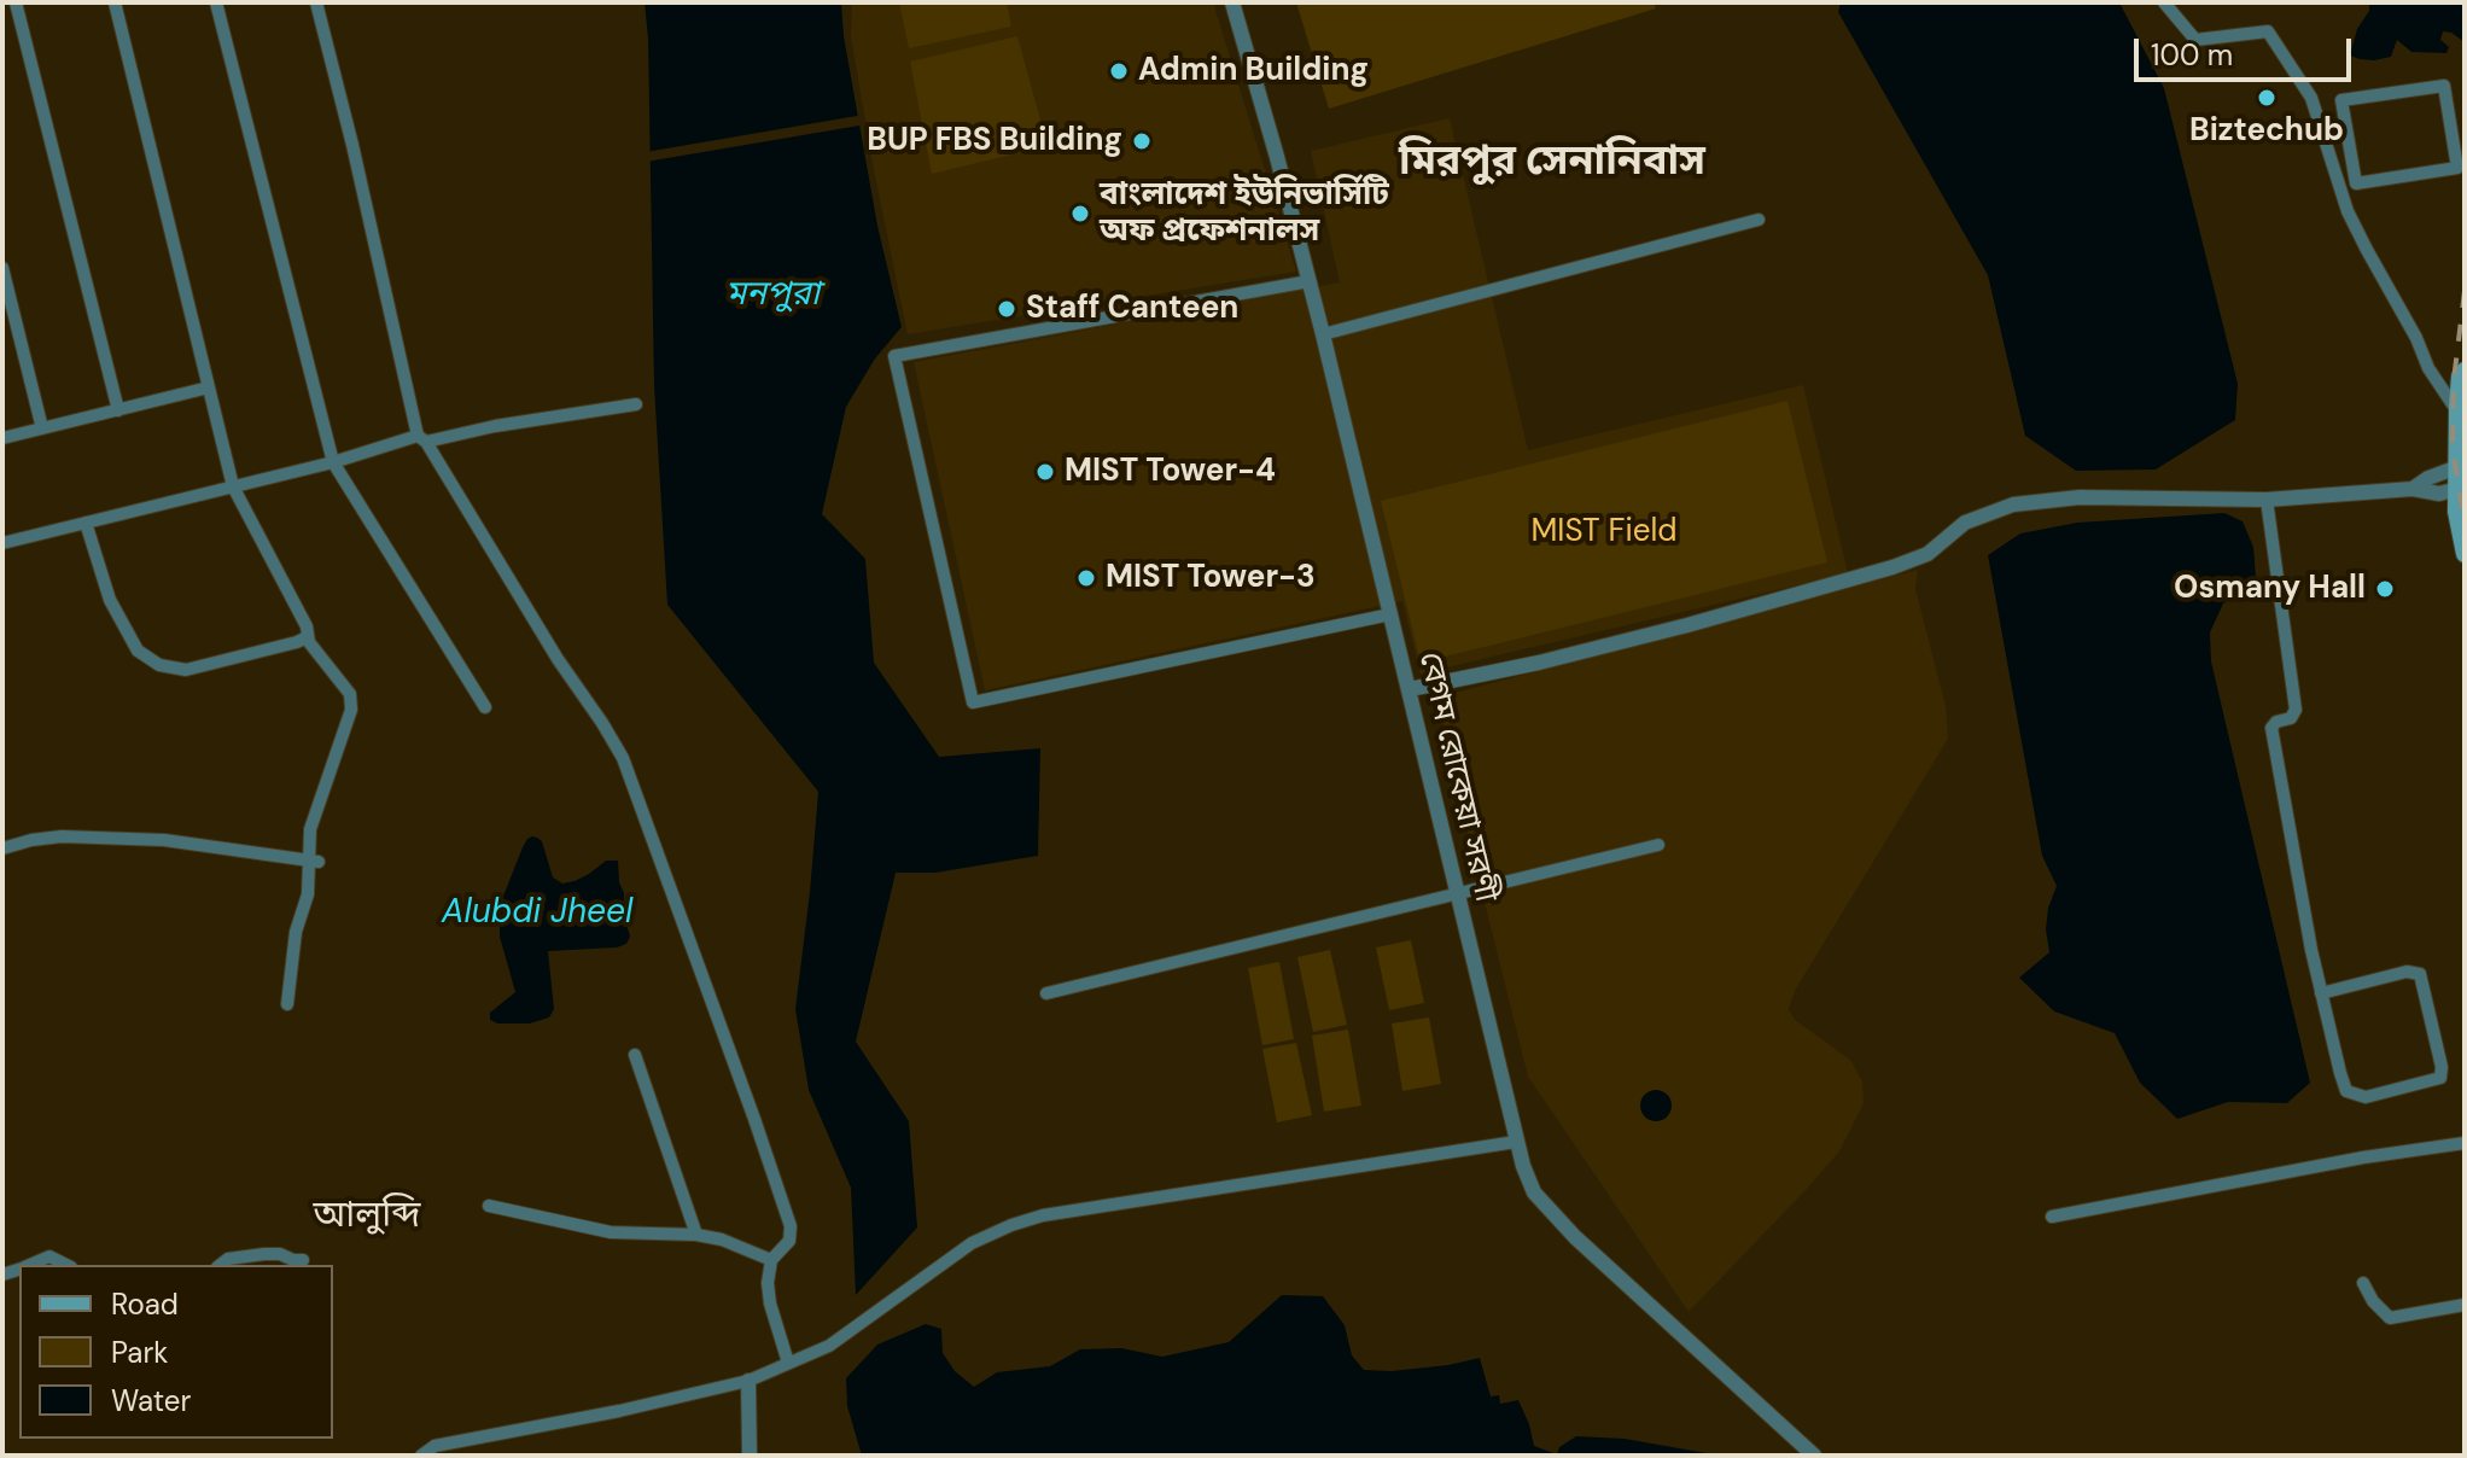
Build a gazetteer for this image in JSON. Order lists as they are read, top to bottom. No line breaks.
{"streets":{"street":["বেগম রোকেয়া সরণী"]},"districts":["মিরপুর সেনানিবাস","আলুব্দি"],"water":["মনপুরা","Alubdi Jheel"],"parks":["MIST Field"],"places":["Admin Building","Biztechub","BUP FBS Building","বাংলাদেশ ইউনিভার্সিটি অফ প্রফেশনালস","Staff Canteen","MIST Tower-4","MIST Tower-3","Osmany Hall"],"legend":["Road","Park","Water"],"scale_bar":"100 m"}
